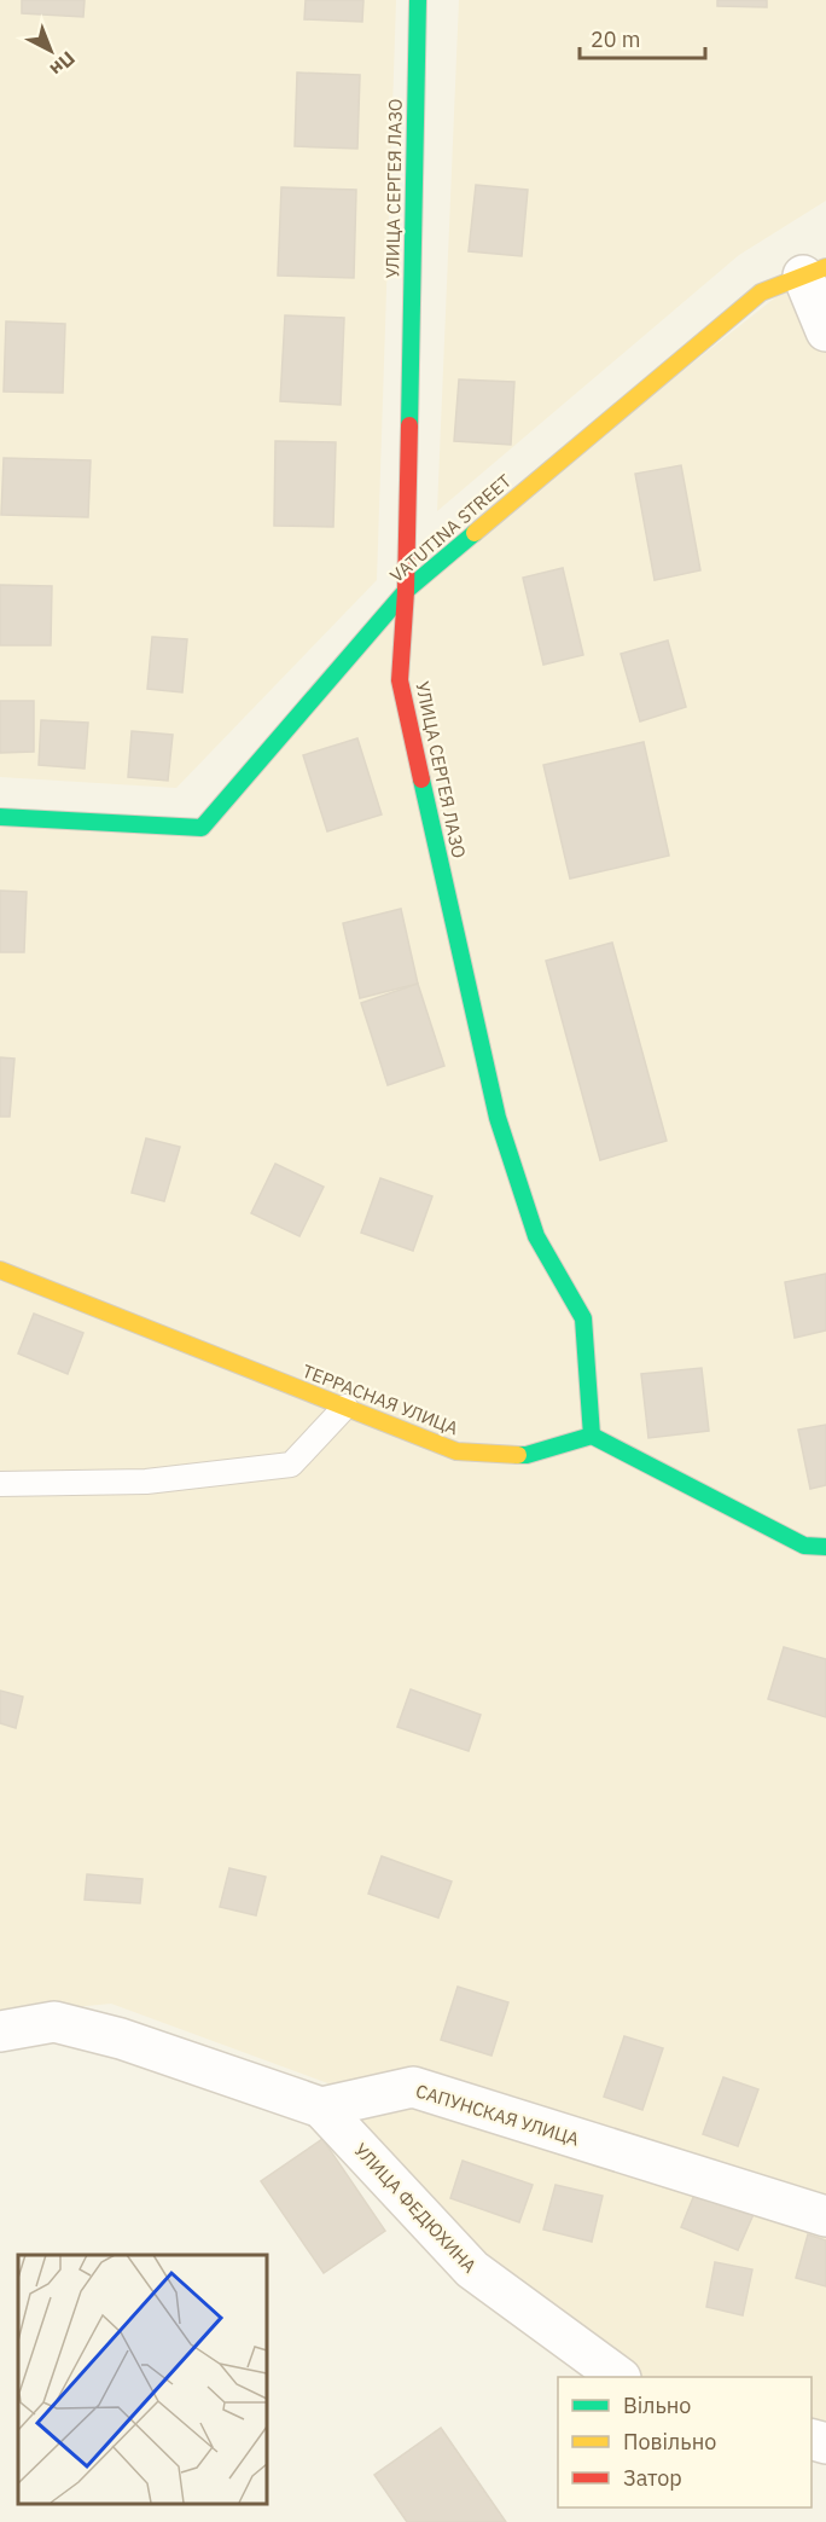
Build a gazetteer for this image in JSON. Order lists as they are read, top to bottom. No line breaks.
{"streets":{"street":["УЛИЦА СЕРГЕЯ ЛАЗО","VATUTINA STREET","ТЕРРАСНАЯ УЛИЦА","САПУНСКАЯ УЛИЦА","УЛИЦА ФЕДЮХИНА"]},"crossings":[["УЛИЦА СЕРГЕЯ ЛАЗО","VATUTINA STREET"],["УЛИЦА СЕРГЕЯ ЛАЗО","ТЕРРАСНАЯ УЛИЦА"],["САПУНСКАЯ УЛИЦА","УЛИЦА ФЕДЮХИНА"]],"legend":["Вільно","Повільно","Затор"],"scale_bar":"20 m","north":"bottom right"}
